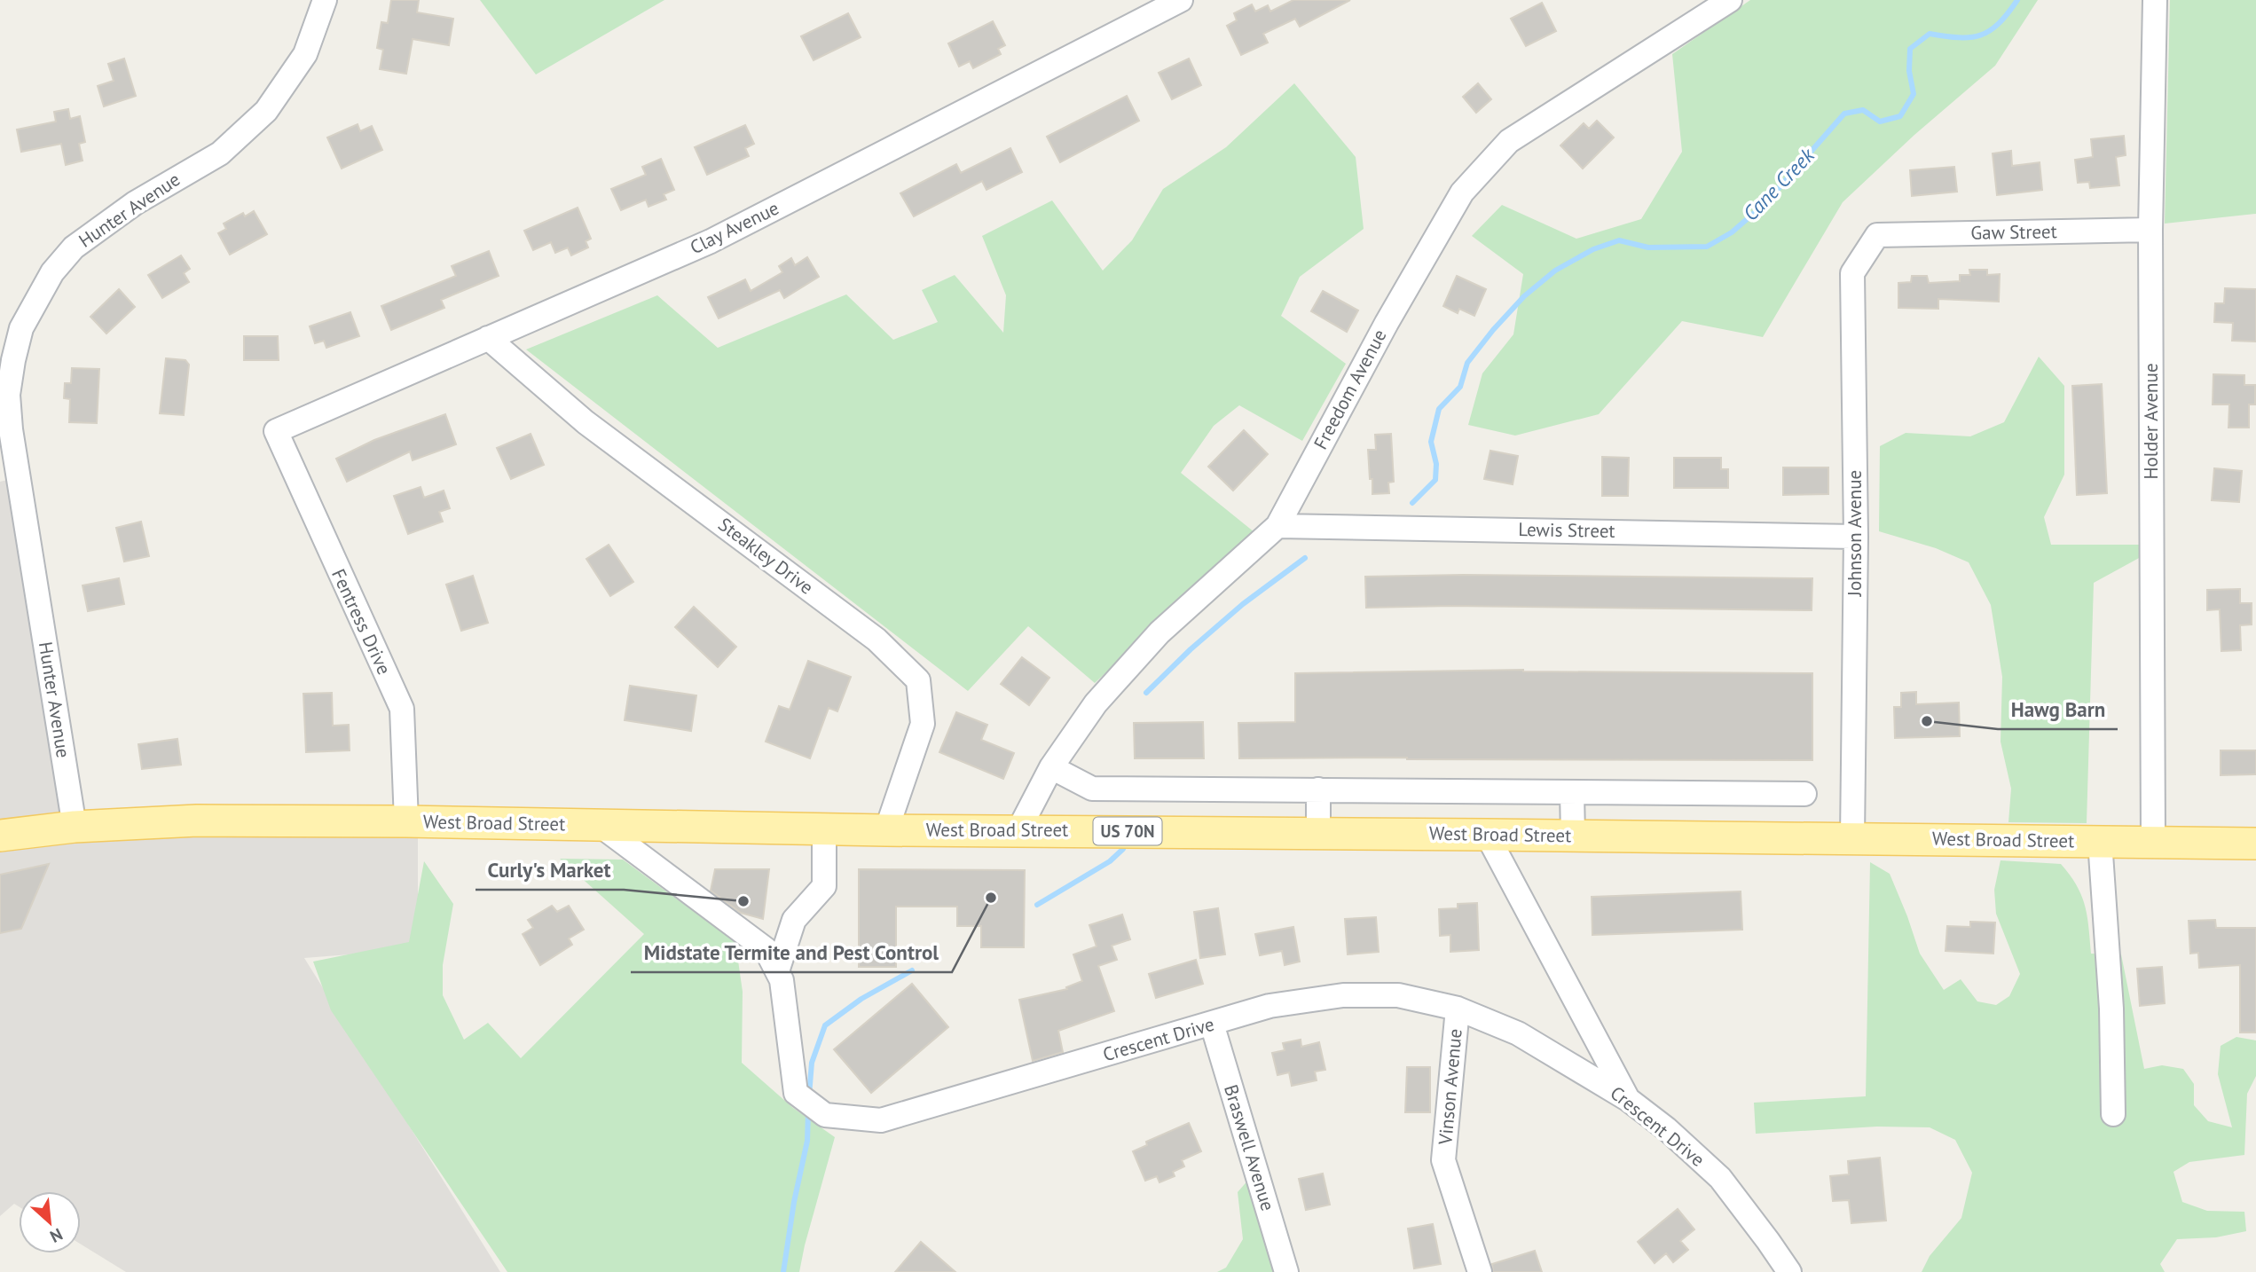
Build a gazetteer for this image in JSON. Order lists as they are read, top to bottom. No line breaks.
{"streets":{"main road":["West Broad Street","US 70N"],"street":["Hunter Avenue","Clay Avenue","Gaw Street","Freedom Avenue","Holder Avenue","Lewis Street","Johnson Avenue","Steakley Drive","Fentress Drive","Crescent Drive","Vinson Avenue","Braswell Avenue"]},"crossings":[["Hunter Avenue","West Broad Street"],["Clay Avenue","Steakley Drive"],["Clay Avenue","Fentress Drive"],["Gaw Street","Holder Avenue"],["Gaw Street","Johnson Avenue"],["Freedom Avenue","Lewis Street"],["Freedom Avenue","West Broad Street"],["Holder Avenue","West Broad Street"],["Lewis Street","Johnson Avenue"],["Johnson Avenue","West Broad Street"],["Steakley Drive","West Broad Street"],["Fentress Drive","West Broad Street"],["West Broad Street","Crescent Drive"],["Crescent Drive","Vinson Avenue"],["Crescent Drive","Braswell Avenue"]],"water":["Cane Creek"],"places":["Hawg Barn","Midstate Termite and Pest Control","Curly's Market"],"north":"bottom right"}
